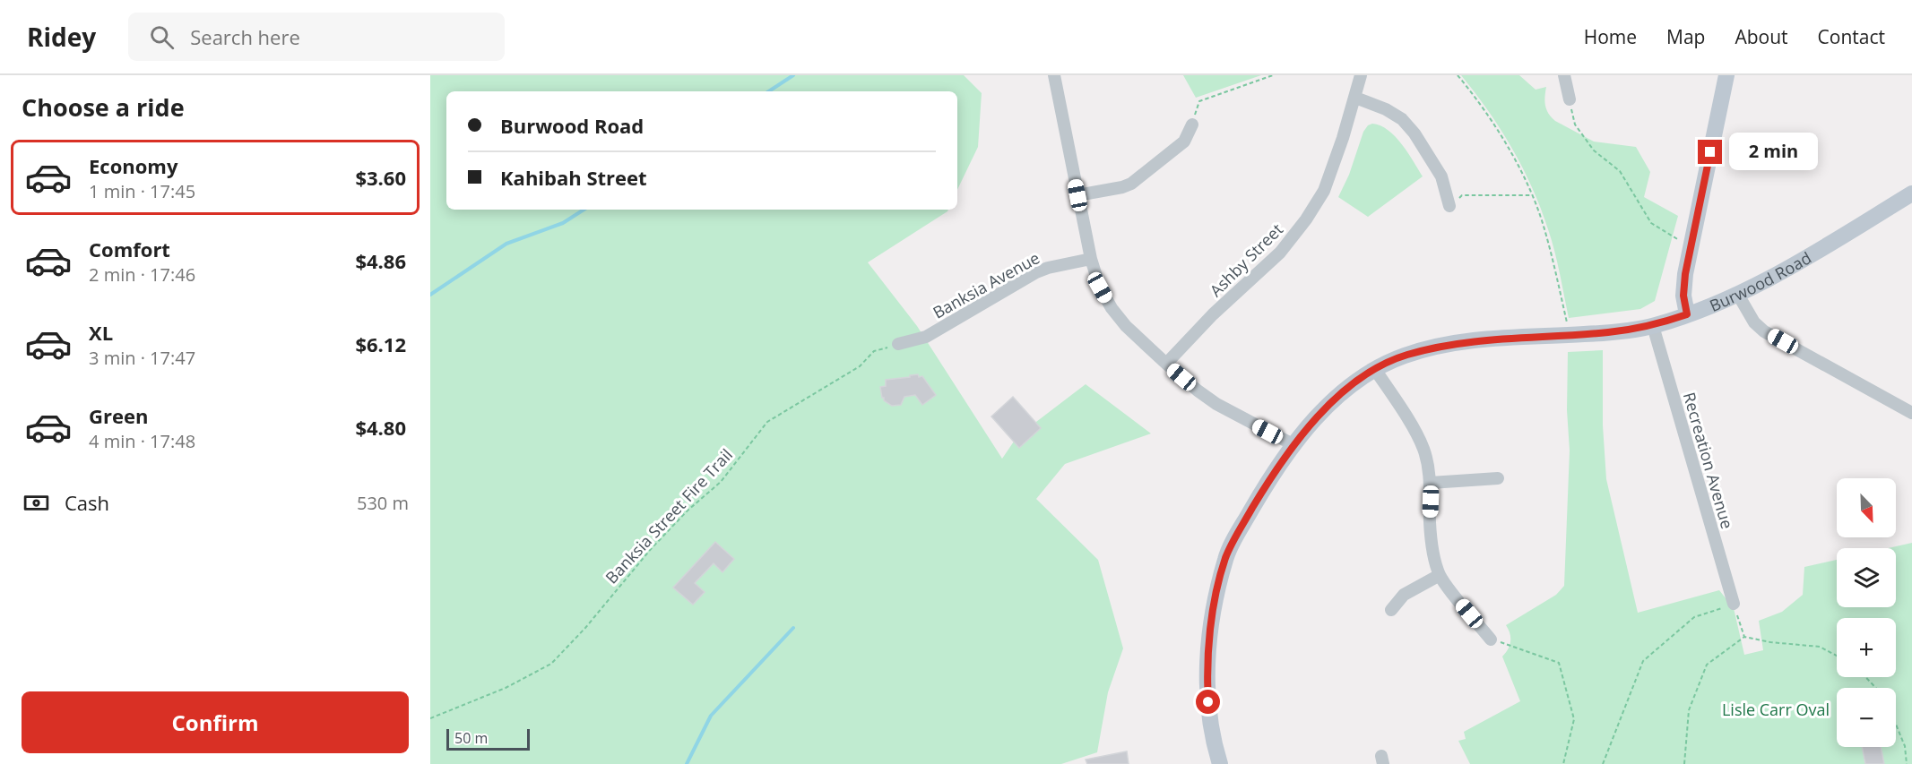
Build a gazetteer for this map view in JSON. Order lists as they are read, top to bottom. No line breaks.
{"streets":{"main road":["Burwood Road"],"street":["Ashby Street","Banksia Avenue","Recreation Avenue"],"path":["Banksia Street Fire Trail"]},"crossings":[["Burwood Road","Recreation Avenue"],["Banksia Avenue","Banksia Street Fire Trail"]],"parks":["Lisle Carr Oval"],"scale_bar":"50 m","north":"bottom right","page":{"header":"Ridey","search":"Search here","nav":["Home","Map","About","Contact"],"heading":"Choose a ride","banner":["Burwood Road","Kahibah Street"],"bubble":"2 min","list":[{"name":"Economy","note":"1 min · 17:45","value":"$3.60"},{"name":"Comfort","note":"2 min · 17:46","value":"$4.86"},{"name":"XL","note":"3 min · 17:47","value":"$6.12"},{"name":"Green","note":"4 min · 17:48","value":"$4.80"}],"pay":["Cash","530 m"],"map_buttons":["+","−"],"buttons":"Confirm","scale":"50 m"}}
